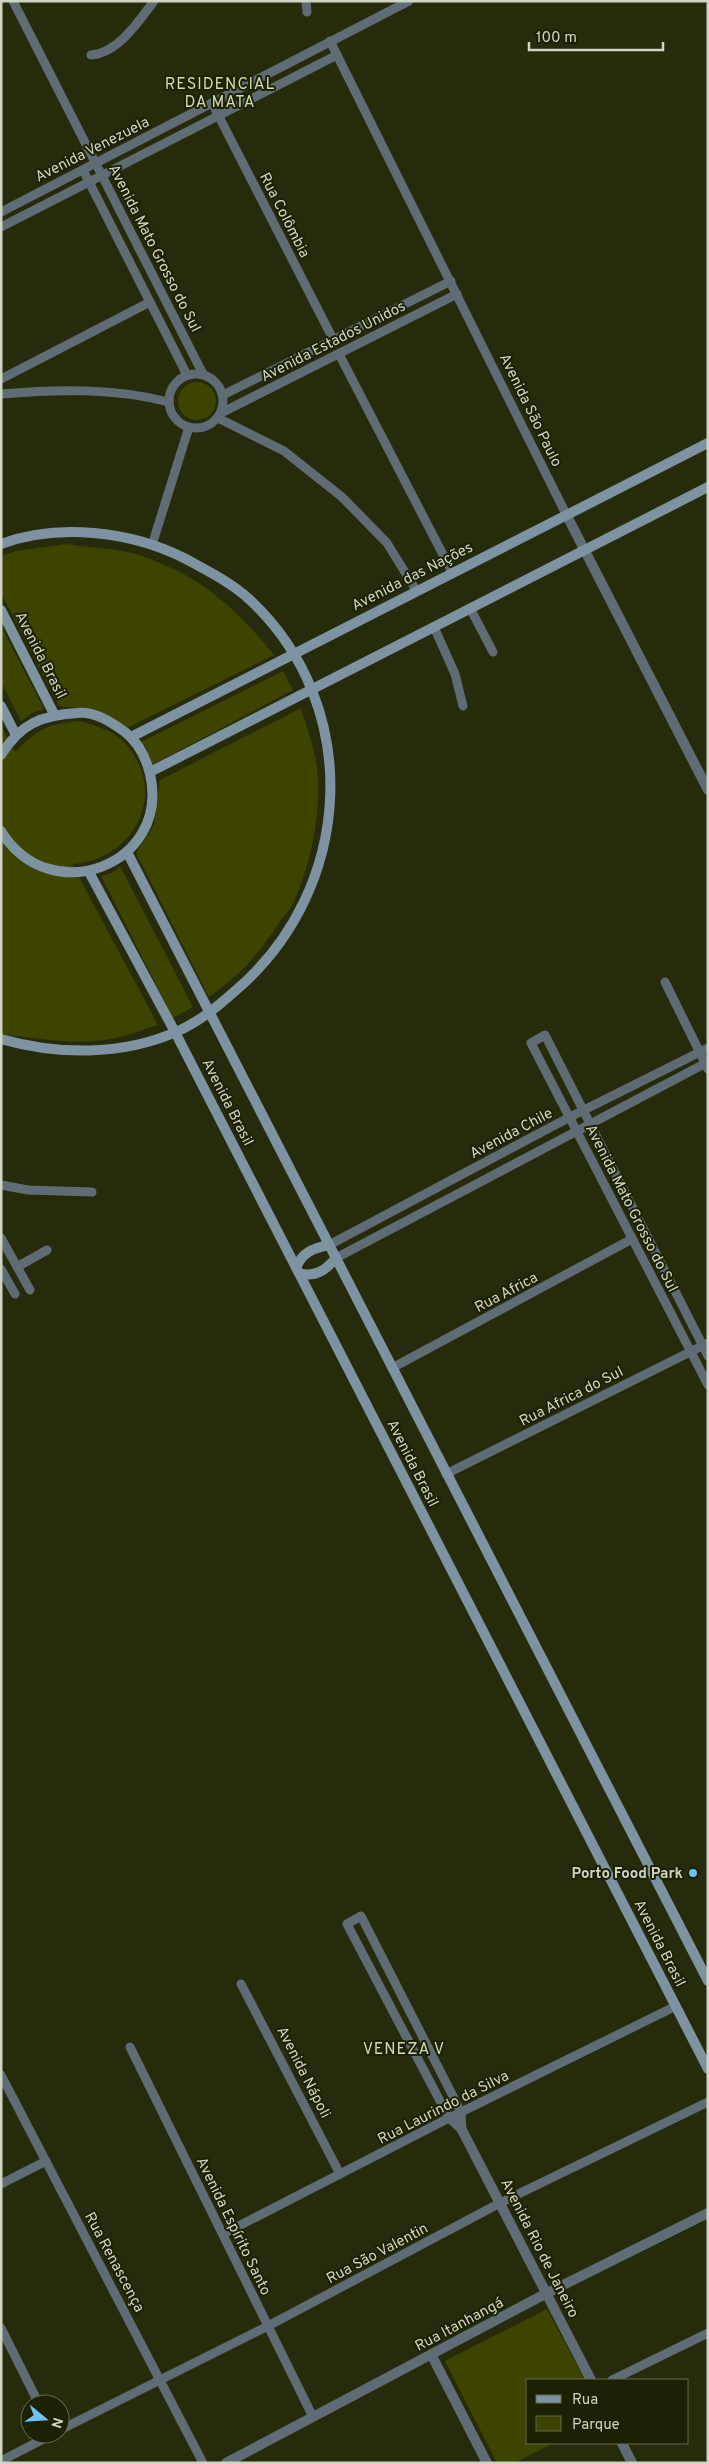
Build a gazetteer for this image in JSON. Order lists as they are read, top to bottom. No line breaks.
{"streets":{"main road":["Avenida das Nações","Avenida Brasil"],"street":["Avenida Venezuela","Rua Colômbia","Avenida Mato Grosso do Sul","Avenida Estados Unidos","Avenida São Paulo","Avenida Chile","Rua Africa","Rua Africa do Sul","Avenida Nápoli","Rua Laurindo da Silva","Avenida Espírito Santo","Avenida Rio de Janeiro","Rua São Valentin","Rua Renascença","Rua Itanhangá"]},"crossings":[["Avenida Venezuela","Rua Colômbia"],["Avenida Venezuela","Avenida Mato Grosso do Sul"],["Avenida Venezuela","Avenida São Paulo"],["Rua Colômbia","Avenida Estados Unidos"],["Avenida Mato Grosso do Sul","Avenida Estados Unidos"],["Avenida Mato Grosso do Sul","Avenida Chile"],["Avenida Mato Grosso do Sul","Rua Africa"],["Avenida Mato Grosso do Sul","Rua Africa do Sul"],["Avenida Estados Unidos","Avenida São Paulo"],["Avenida São Paulo","Avenida das Nações"],["Avenida Brasil","Avenida Chile"],["Avenida Brasil","Rua Africa"],["Avenida Brasil","Rua Africa do Sul"],["Avenida Brasil","Rua Laurindo da Silva"],["Avenida Nápoli","Rua Laurindo da Silva"],["Rua Laurindo da Silva","Avenida Espírito Santo"],["Rua Laurindo da Silva","Avenida Rio de Janeiro"],["Avenida Espírito Santo","Rua São Valentin"],["Avenida Espírito Santo","Rua Itanhangá"],["Avenida Rio de Janeiro","Rua São Valentin"],["Avenida Rio de Janeiro","Rua Itanhangá"],["Rua São Valentin","Rua Renascença"]],"districts":["RESIDENCIAL DA MATA","VENEZA V"],"places":["Porto Food Park"],"legend":["Rua","Parque"],"scale_bar":"100 m","north":"right"}
